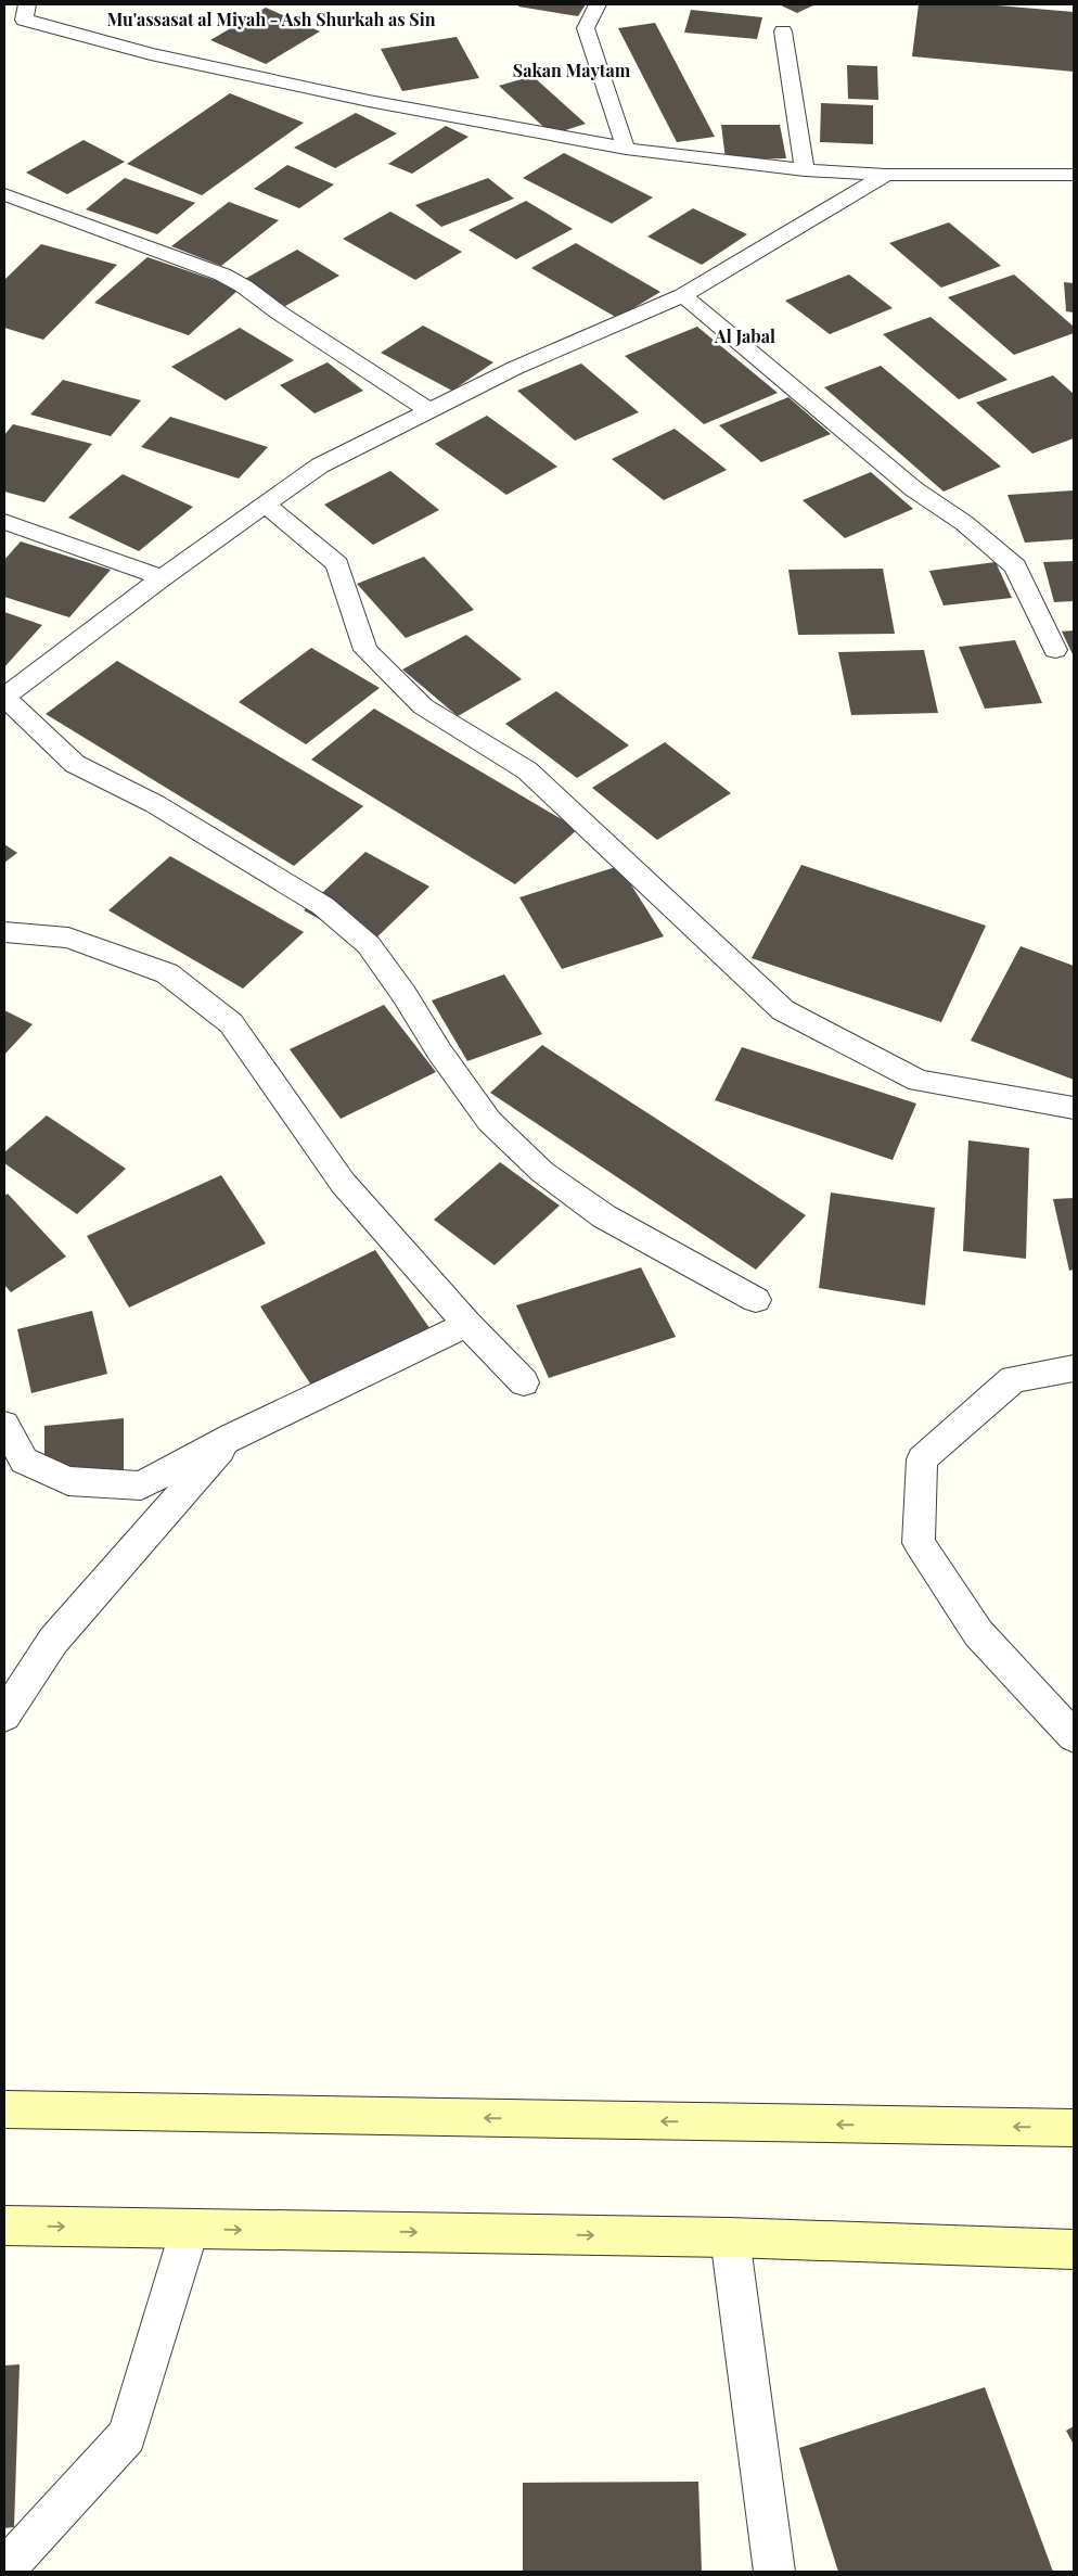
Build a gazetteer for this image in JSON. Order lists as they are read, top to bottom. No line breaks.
{"districts":["Mu'assasat al Miyah - Ash Shurkah as Sin","Sakan Maytam","Al Jabal"]}
